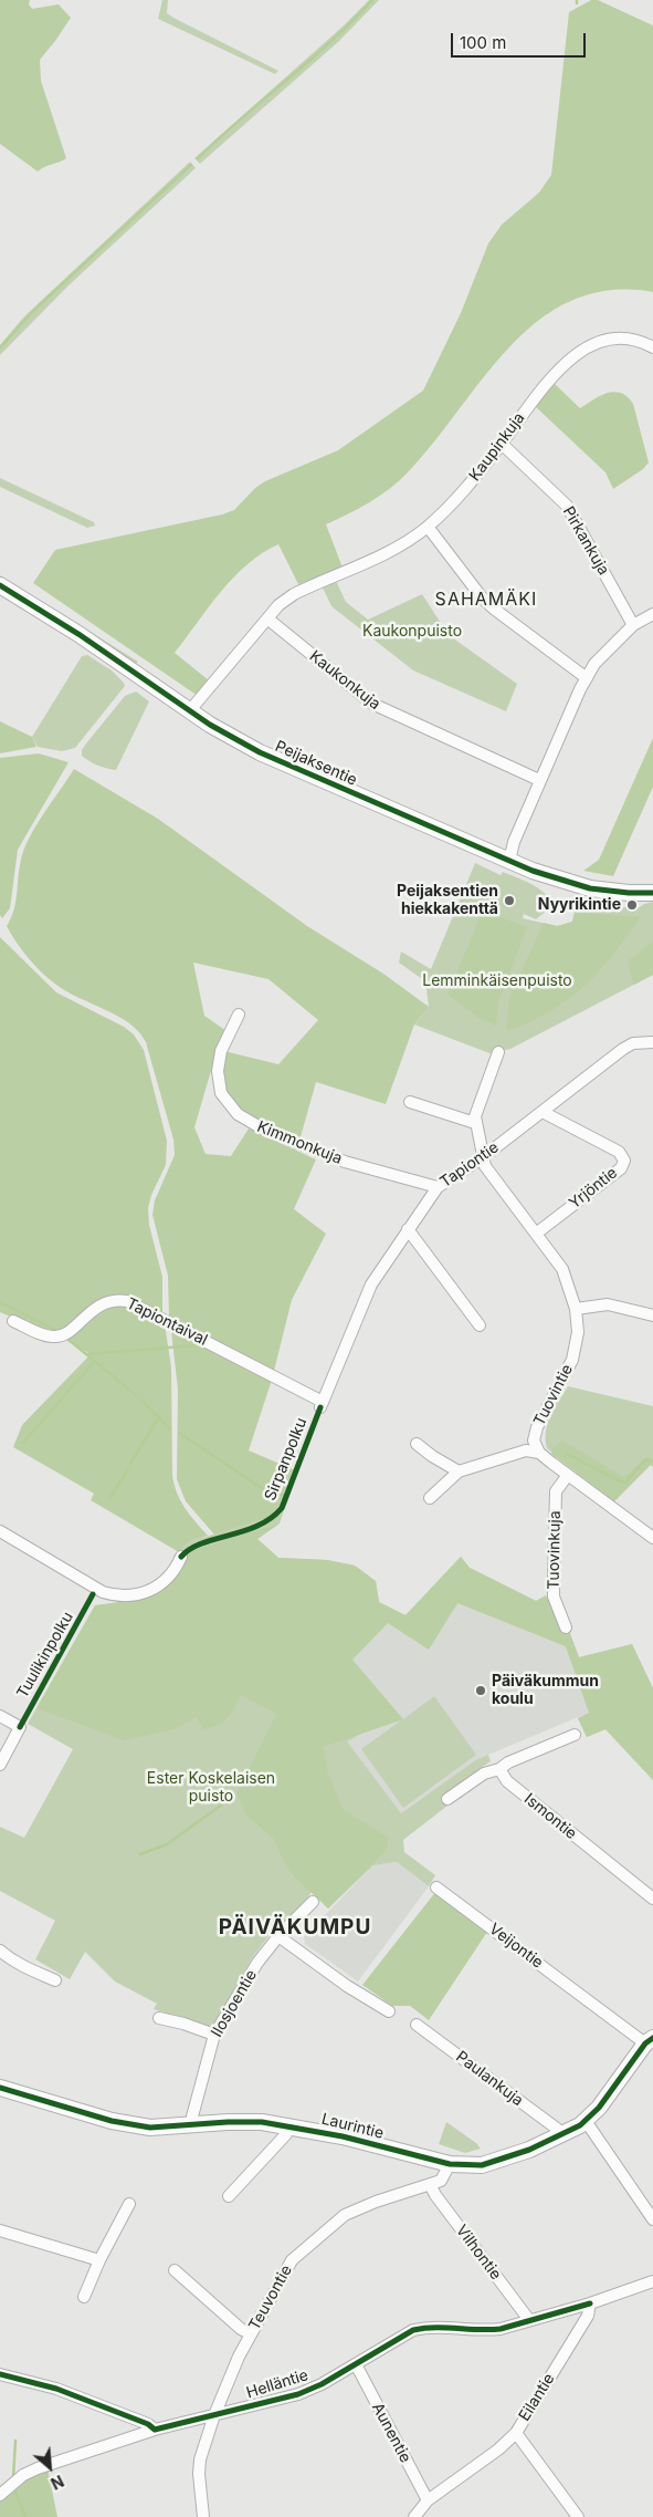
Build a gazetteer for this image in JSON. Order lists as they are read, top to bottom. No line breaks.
{"streets":{"street":["Kaupinkuja","Pirkankuja","Kaukonkuja","Peijaksentie","Kimmonkuja","Tapiontie","Yrjöntie","Tapiontaival","Tuovintie","Tuovinkuja","Ismontie","Veijontie","Ilosjoentie","Paulankuja","Laurintie","Vilhontie","Teuvontie","Helläntie","Eilantie","Aunentie"],"cycle path":["Sirpanpolku","Tuulikinpolku"]},"crossings":[["Kaupinkuja","Pirkankuja"],["Kaupinkuja","Kaukonkuja"],["Kimmonkuja","Tapiontie"],["Tapiontie","Yrjöntie"],["Tapiontie","Tapiontaival"],["Tapiontie","Tuovintie"],["Yrjöntie","Tuovintie"],["Veijontie","Laurintie"],["Ilosjoentie","Laurintie"],["Paulankuja","Laurintie"],["Laurintie","Teuvontie"],["Vilhontie","Teuvontie"],["Vilhontie","Helläntie"],["Teuvontie","Helläntie"],["Helläntie","Eilantie"],["Helläntie","Aunentie"],["Eilantie","Aunentie"]],"districts":["SAHAMÄKI","PÄIVÄKUMPU"],"parks":["Kaukonpuisto","Lemminkäisenpuisto","Ester Koskelaisen puisto"],"places":["Peijaksentien hiekkakenttä","Nyyrikintie","Päiväkummun koulu"],"scale_bar":"100 m","north":"bottom right"}
